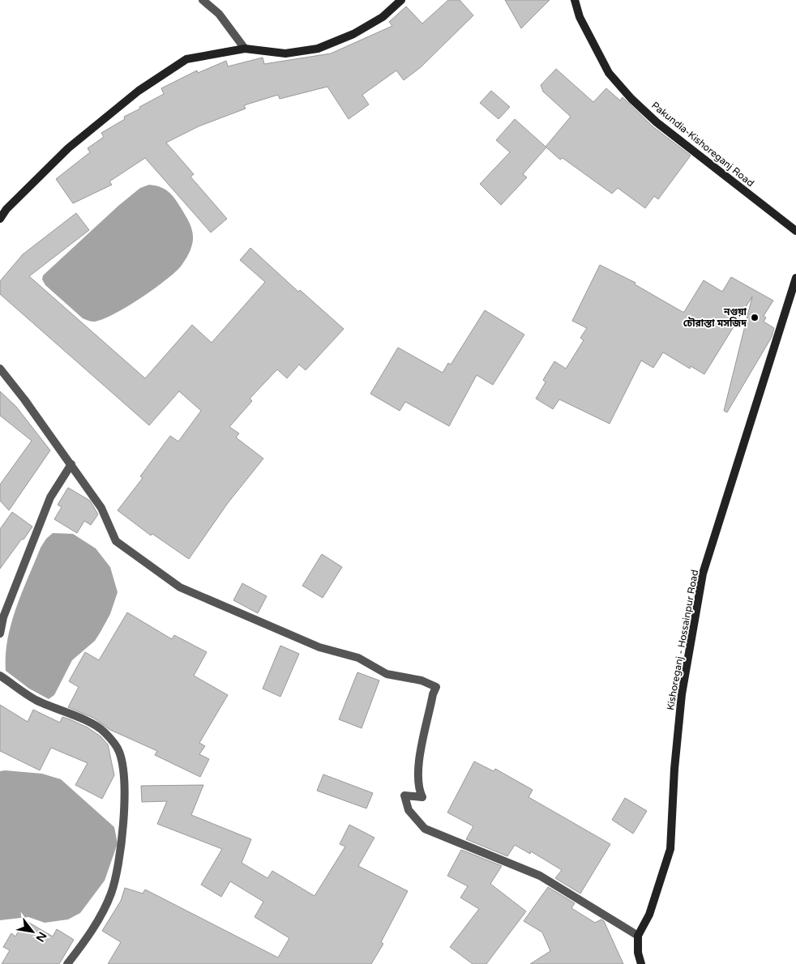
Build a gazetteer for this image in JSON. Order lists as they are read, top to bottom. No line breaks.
{"streets":{"main road":["Pakundia-Kishoreganj Road","Kishoreganj - Hossainpur Road"]},"places":["নগুয়া চৌরাস্তা মসজিদ"],"north":"bottom right"}
